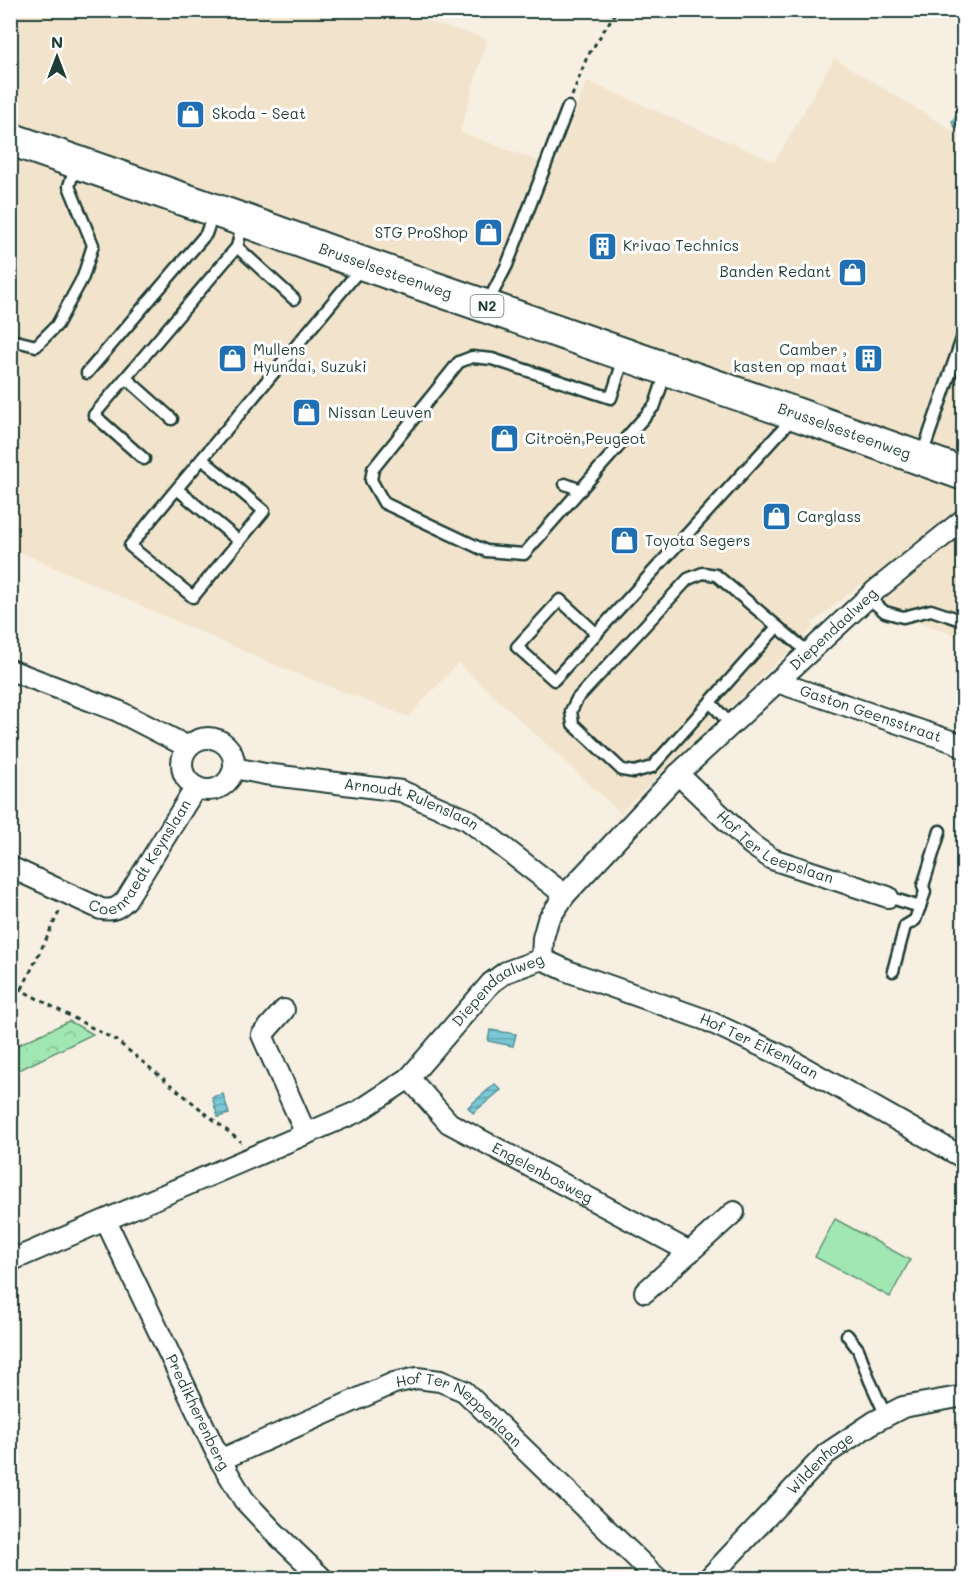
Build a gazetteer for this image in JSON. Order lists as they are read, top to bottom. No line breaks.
{"streets":{"main road":["Brusselsesteenweg","N2"],"street":["Diependaalweg","Gaston Geensstraat","Arnoudt Rulenslaan","Hof Ter Leepslaan","Coenraedt Keynslaan","Hof Ter Eikenlaan","Engelenbosweg","Predikherenberg","Hof Ter Neppenlaan","Wildenhoge"]},"crossings":[["Diependaalweg","Gaston Geensstraat"],["Diependaalweg","Arnoudt Rulenslaan"],["Diependaalweg","Hof Ter Leepslaan"],["Diependaalweg","Hof Ter Eikenlaan"],["Diependaalweg","Engelenbosweg"],["Diependaalweg","Predikherenberg"],["Arnoudt Rulenslaan","Coenraedt Keynslaan"],["Predikherenberg","Hof Ter Neppenlaan"]],"places":{"shop":["Skoda - Seat","STG ProShop","Banden Redant","Mullens Hyundai, Suzuki","Nissan Leuven","Citroën,Peugeot","Carglass","Toyota Segers"],"building":["Krivao Technics","Camber , kasten op maat"]},"north":"top"}
